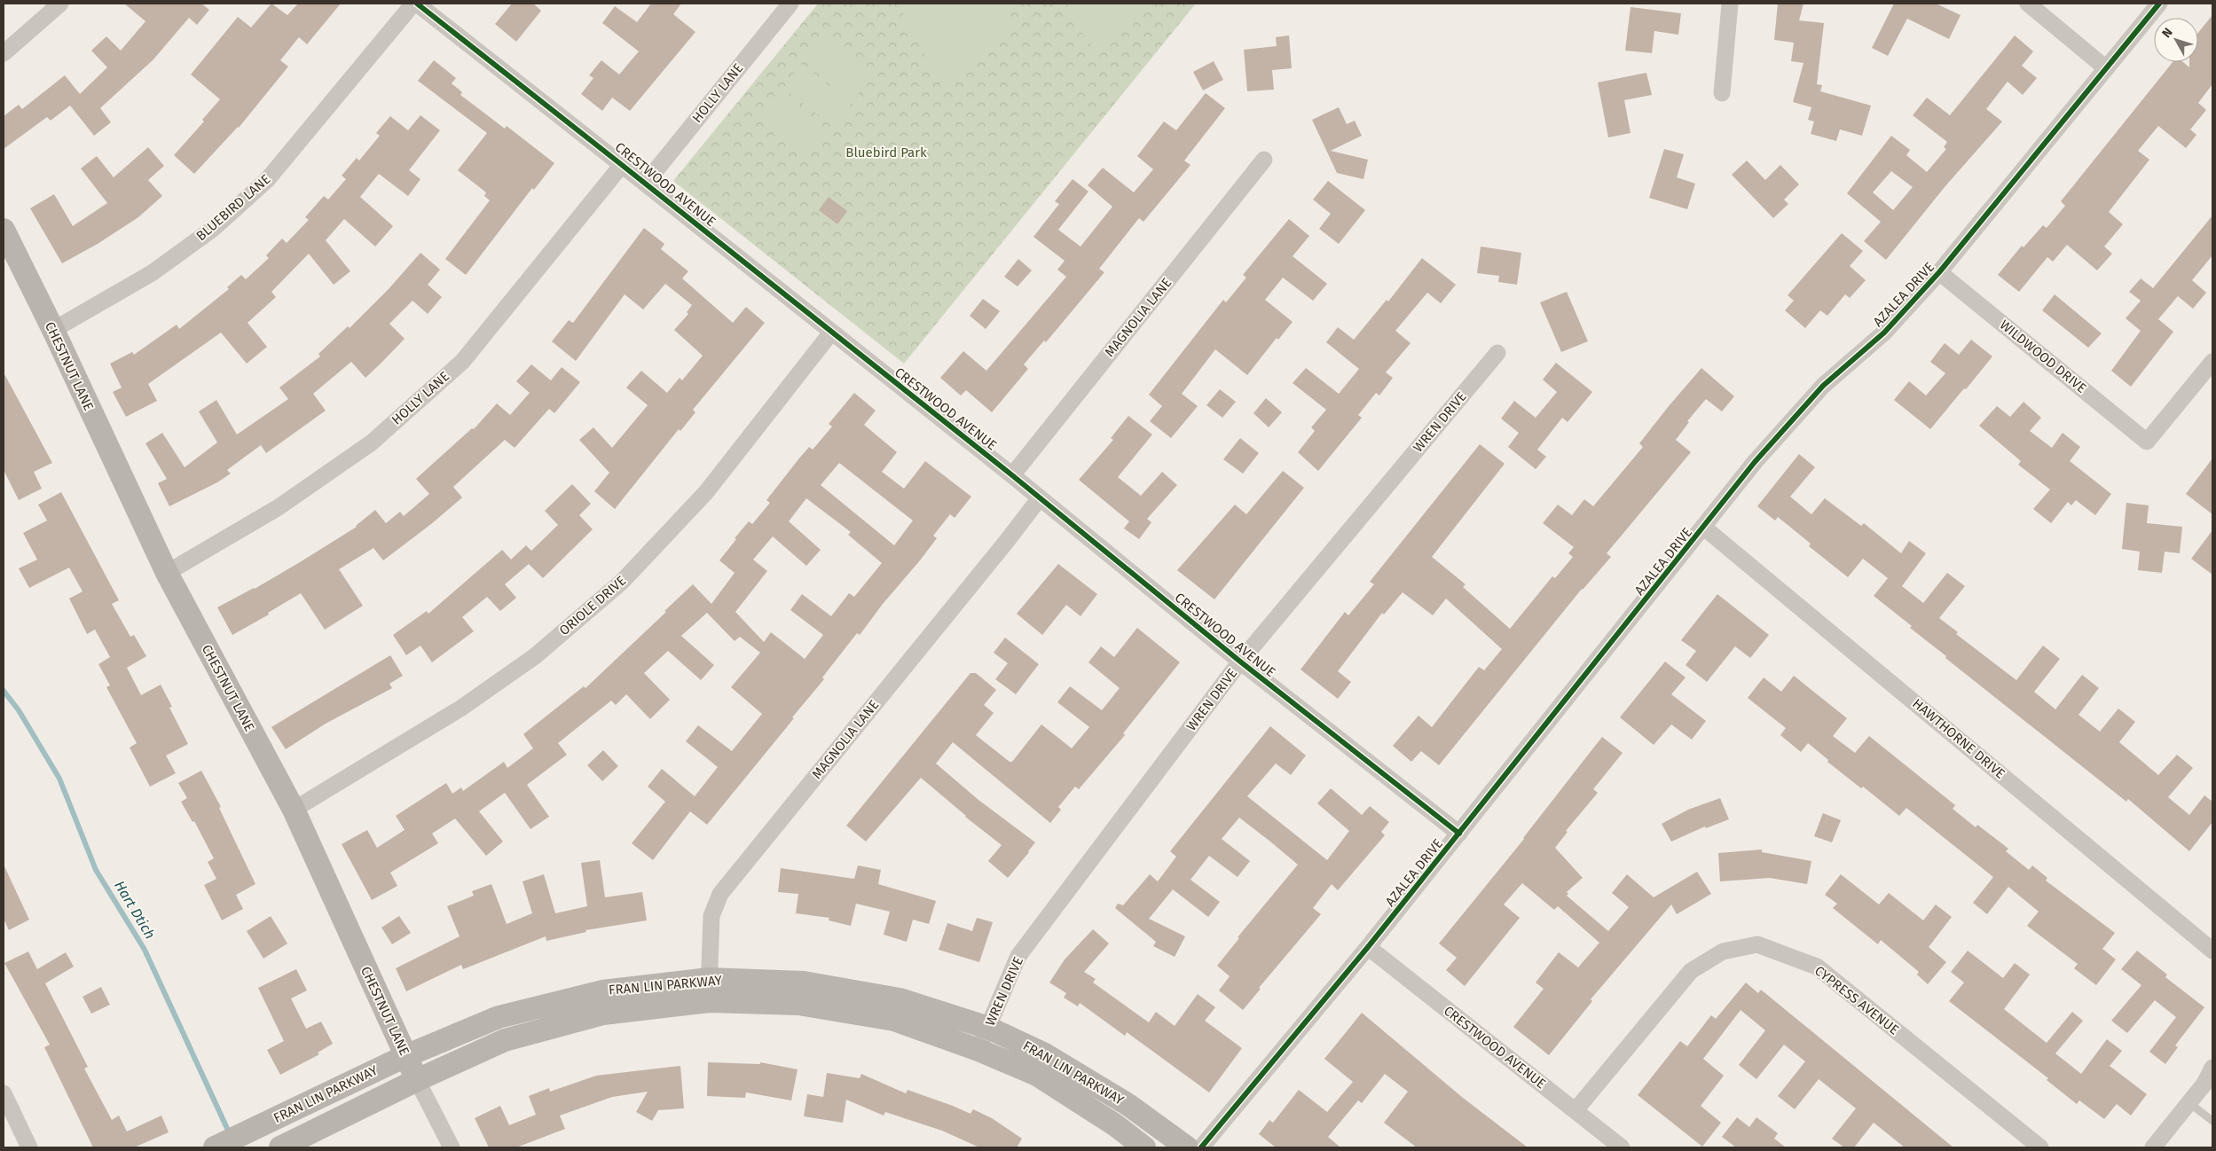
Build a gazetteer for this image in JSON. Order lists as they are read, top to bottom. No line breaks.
{"streets":{"street":["HOLLY LANE","CRESTWOOD AVENUE","BLUEBIRD LANE","AZALEA DRIVE","MAGNOLIA LANE","WILDWOOD DRIVE","CHESTNUT LANE","WREN DRIVE","ORIOLE DRIVE","HAWTHORNE DRIVE","FRAN LIN PARKWAY","CYPRESS AVENUE"]},"crossings":[["HOLLY LANE","CRESTWOOD AVENUE"],["HOLLY LANE","CHESTNUT LANE"],["CRESTWOOD AVENUE","BLUEBIRD LANE"],["CRESTWOOD AVENUE","AZALEA DRIVE"],["CRESTWOOD AVENUE","MAGNOLIA LANE"],["CRESTWOOD AVENUE","WREN DRIVE"],["CRESTWOOD AVENUE","ORIOLE DRIVE"],["CRESTWOOD AVENUE","CYPRESS AVENUE"],["BLUEBIRD LANE","CHESTNUT LANE"],["AZALEA DRIVE","WILDWOOD DRIVE"],["AZALEA DRIVE","HAWTHORNE DRIVE"],["MAGNOLIA LANE","FRAN LIN PARKWAY"],["CHESTNUT LANE","ORIOLE DRIVE"],["CHESTNUT LANE","FRAN LIN PARKWAY"],["WREN DRIVE","FRAN LIN PARKWAY"]],"water":["Hart Dtich"],"parks":["Bluebird Park"],"north":"top left"}
